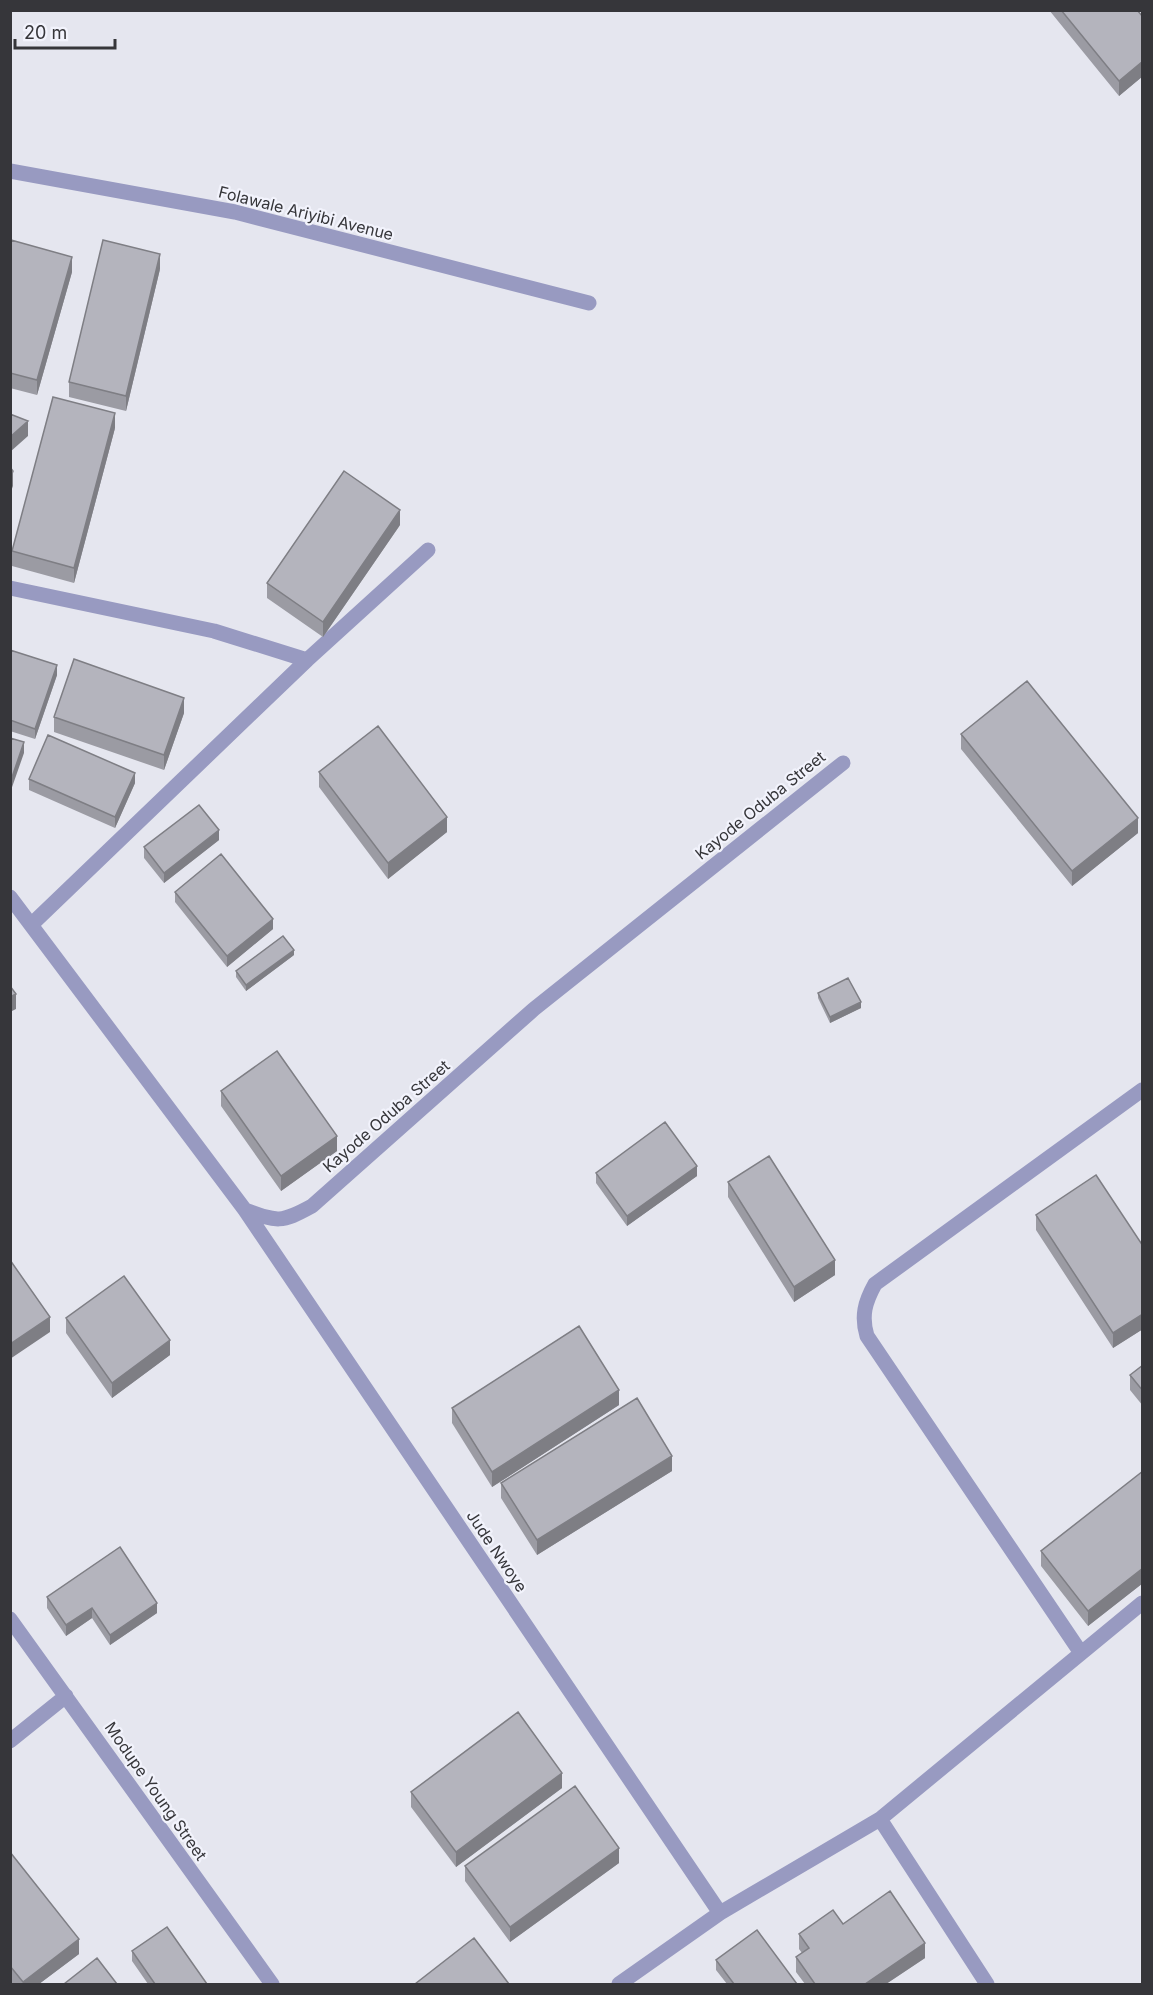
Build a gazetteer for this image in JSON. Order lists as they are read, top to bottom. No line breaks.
{"streets":{"street":["Folawale Ariyibi Avenue","Kayode Oduba Street","Jude Nwoye","Modupe Young Street"]},"crossings":[["Kayode Oduba Street","Jude Nwoye"]],"scale_bar":"20 m"}
